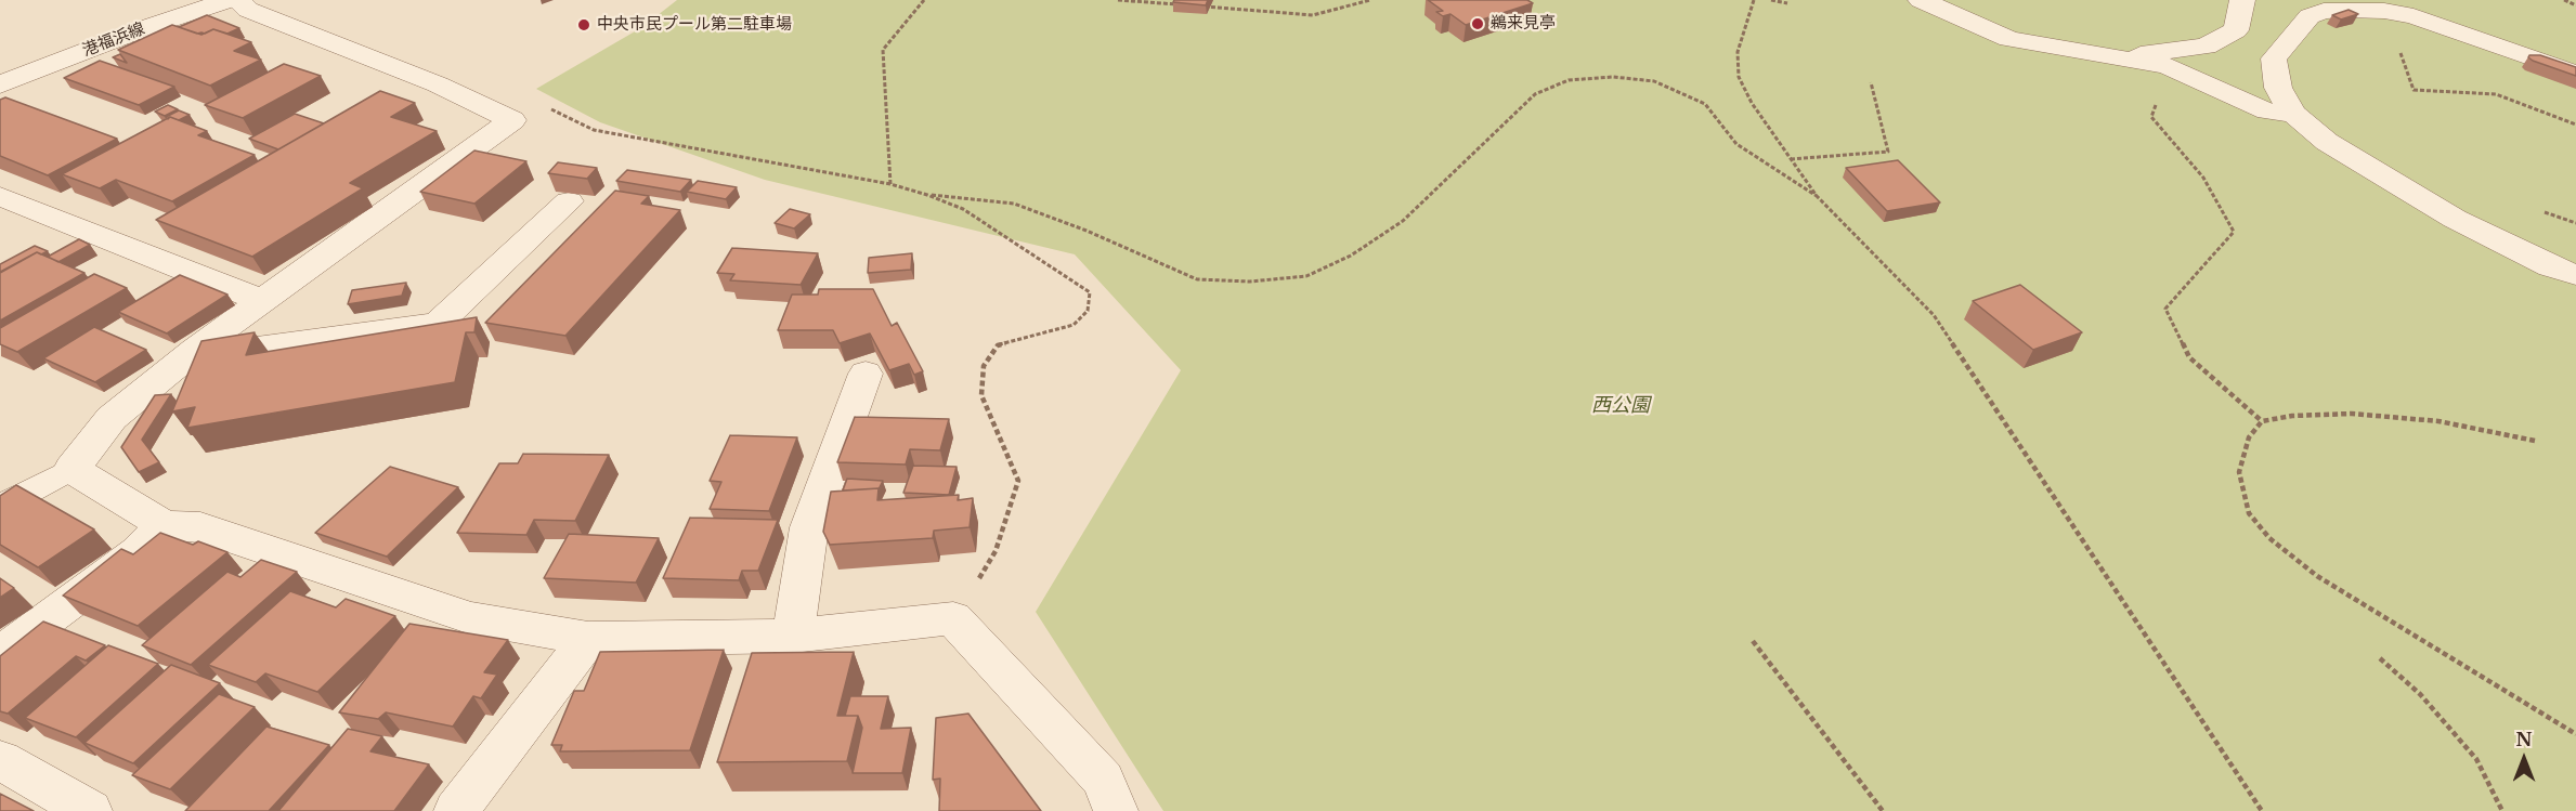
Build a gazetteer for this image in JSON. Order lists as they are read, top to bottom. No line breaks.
{"streets":{"street":["港福浜線"]},"parks":["西公園"],"places":["鵜来見亭","中央市民プール第二駐車場"],"north":"top"}
